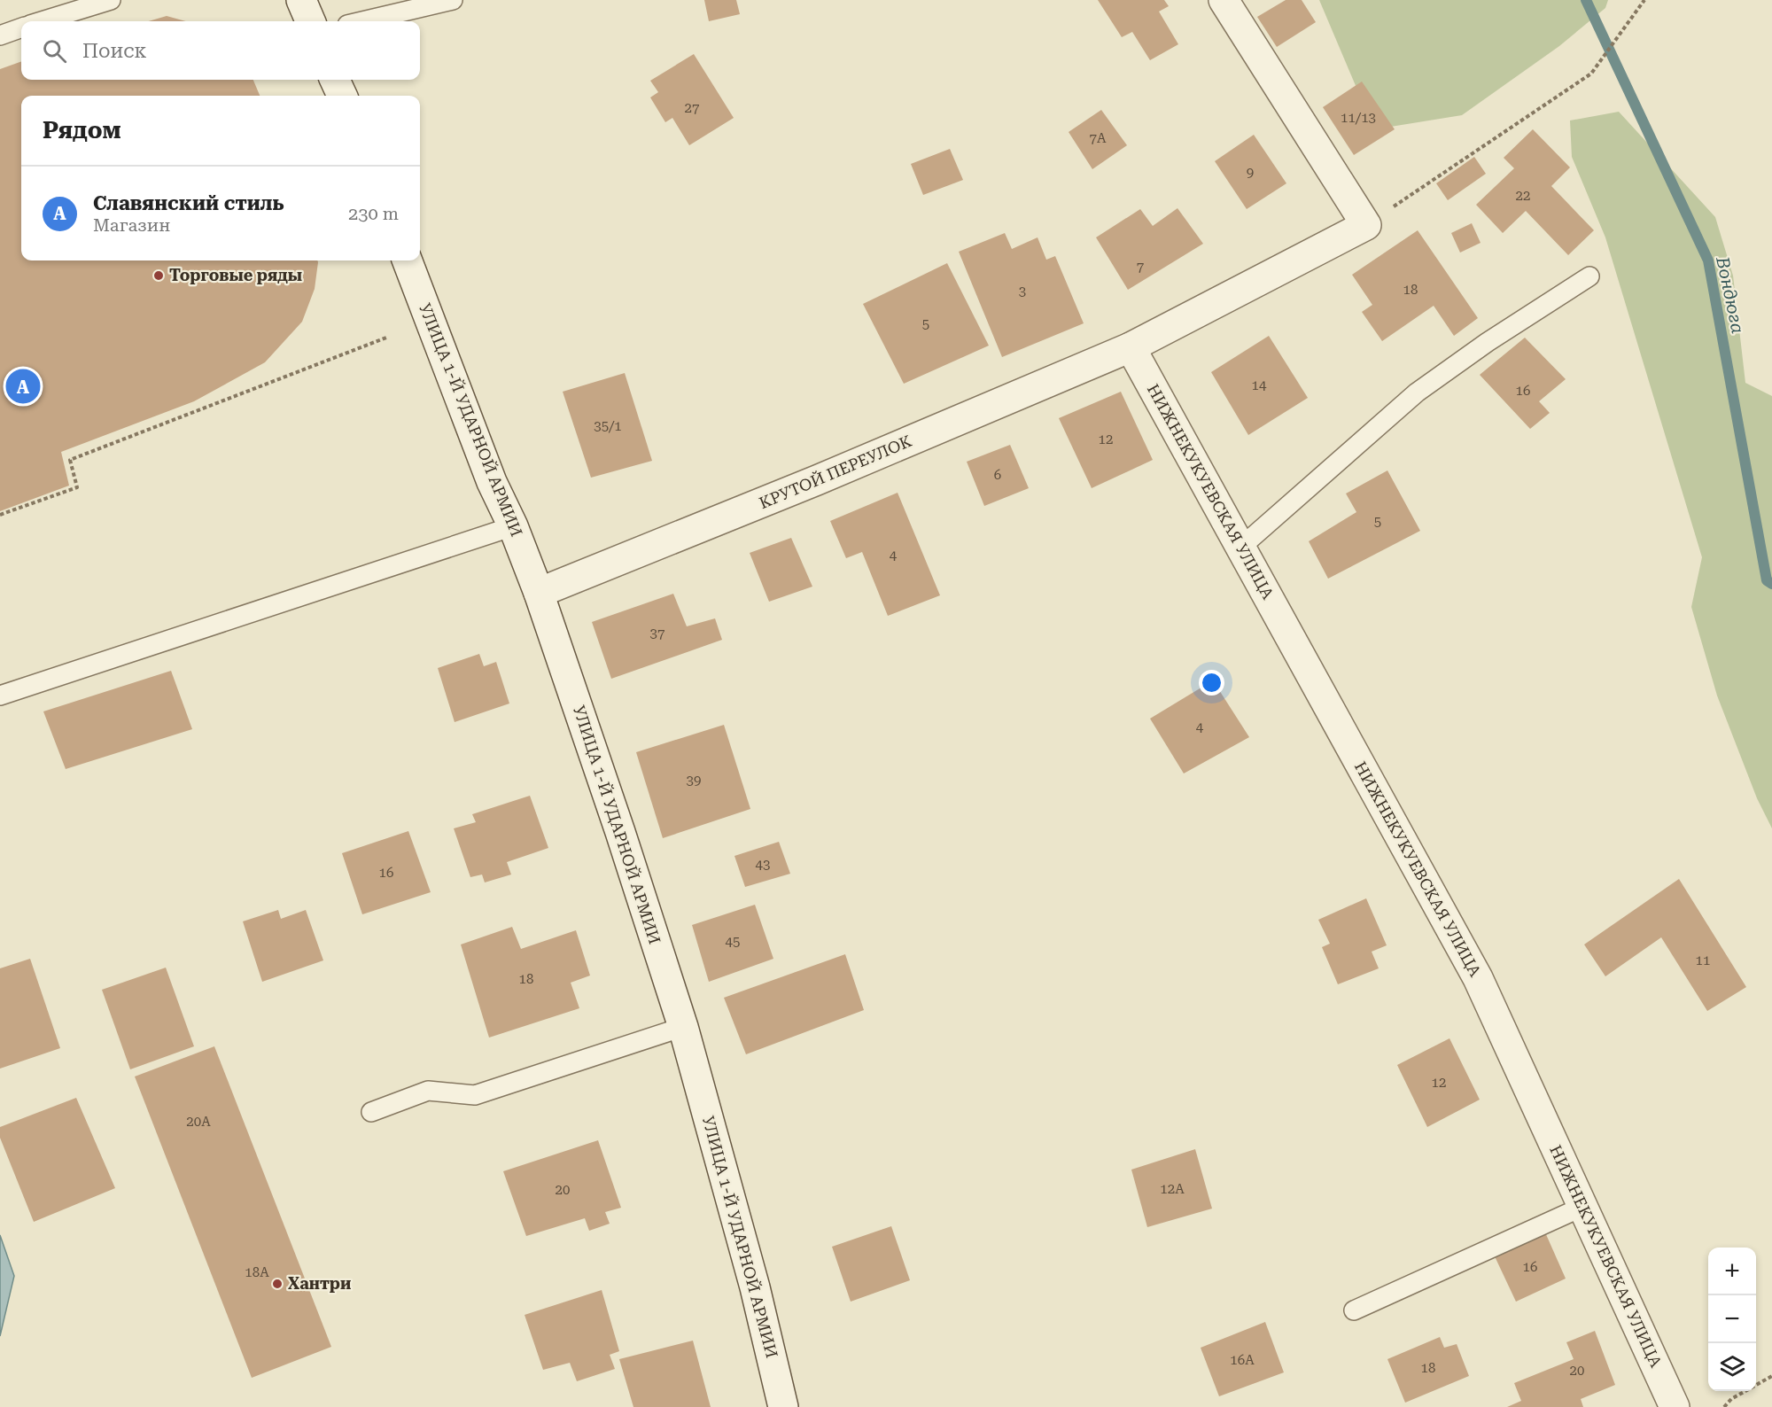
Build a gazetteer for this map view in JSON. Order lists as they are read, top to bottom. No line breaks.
{"streets":{"street":["УЛИЦА 1-Й УДАРНОЙ АРМИИ","КРУТОЙ ПЕРЕУЛОК","НИЖНЕКУКУЕВСКАЯ УЛИЦА"]},"crossings":[["УЛИЦА 1-Й УДАРНОЙ АРМИИ","КРУТОЙ ПЕРЕУЛОК"],["КРУТОЙ ПЕРЕУЛОК","НИЖНЕКУКУЕВСКАЯ УЛИЦА"]],"water":["Вондюга"],"places":["Торговые ряды","Хантри"],"house_numbers":["27","11/13","7А","9","22","7","18","3","5","14","16","35/1","12","6","5","4","37","4","39","43","16","45","11","18","12","20А","12А","20","16","18А","16А","18","20"],"page":{"search":"Поиск","heading":"Рядом","list":[{"mark":"A","name":"Славянский стиль","note":"Магазин","value":"230 m"}],"pins":"A","map_buttons":["+","−"]}}
